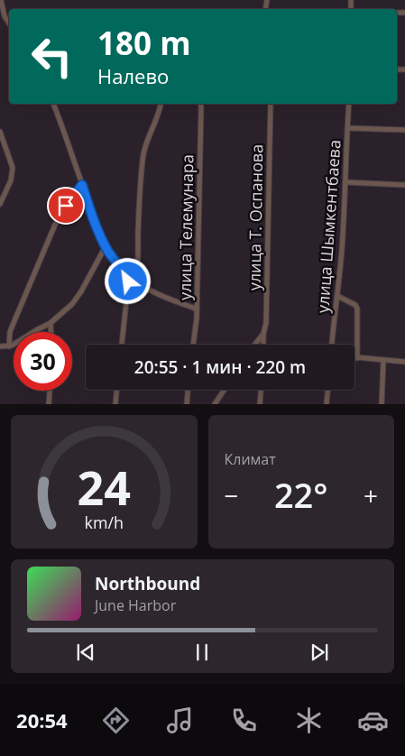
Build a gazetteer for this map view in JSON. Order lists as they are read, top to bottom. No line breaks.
{"streets":{"street":["улица Т. Оспанова","улица Шымкентбаева","улица Телемунара"]},"page":{"turn":["180 m","Налево"],"limit":"30","trip":"20:55 · 1 мин · 220 m","tile":"Климат","heat":["−","22°","+"],"song":["Northbound","June Harbor"],"tabs":"20:54","gauge":["24","km/h"]}}
